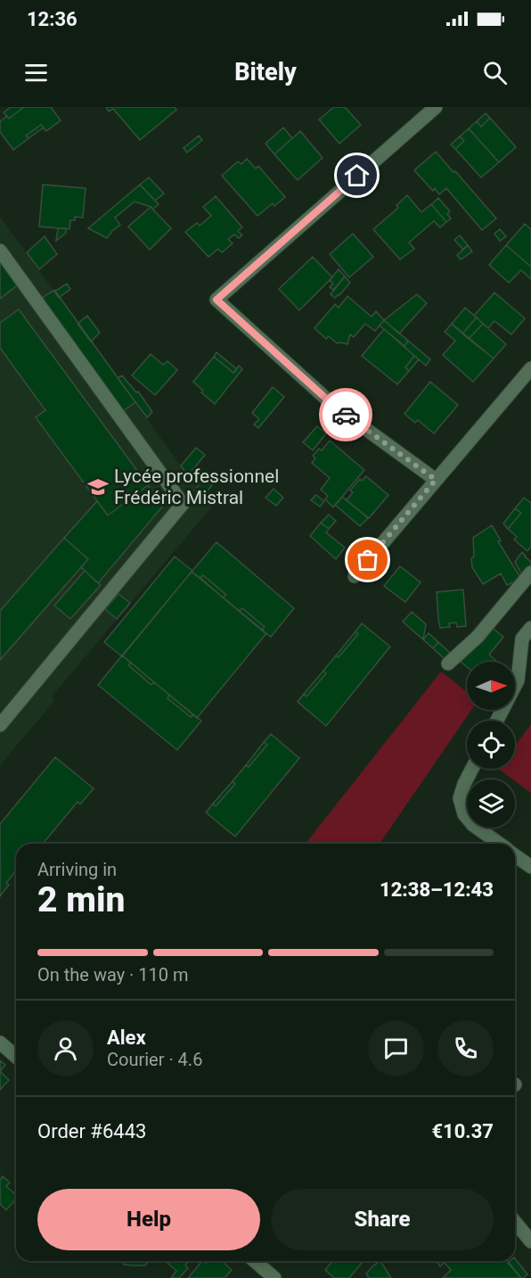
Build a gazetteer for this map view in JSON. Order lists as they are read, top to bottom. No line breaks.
{"places":{"school or university":["Lycée professionnel Frédéric Mistral"]},"north":"right","page":{"status":"12:36","header":"Bitely","heading":["2 min","Arriving in","12:38–12:43"],"panel":["Alex","Courier · 4.6","Order #6443","€10.37"],"bar":"On the way · 110 m","buttons":["Help","Share"]}}
